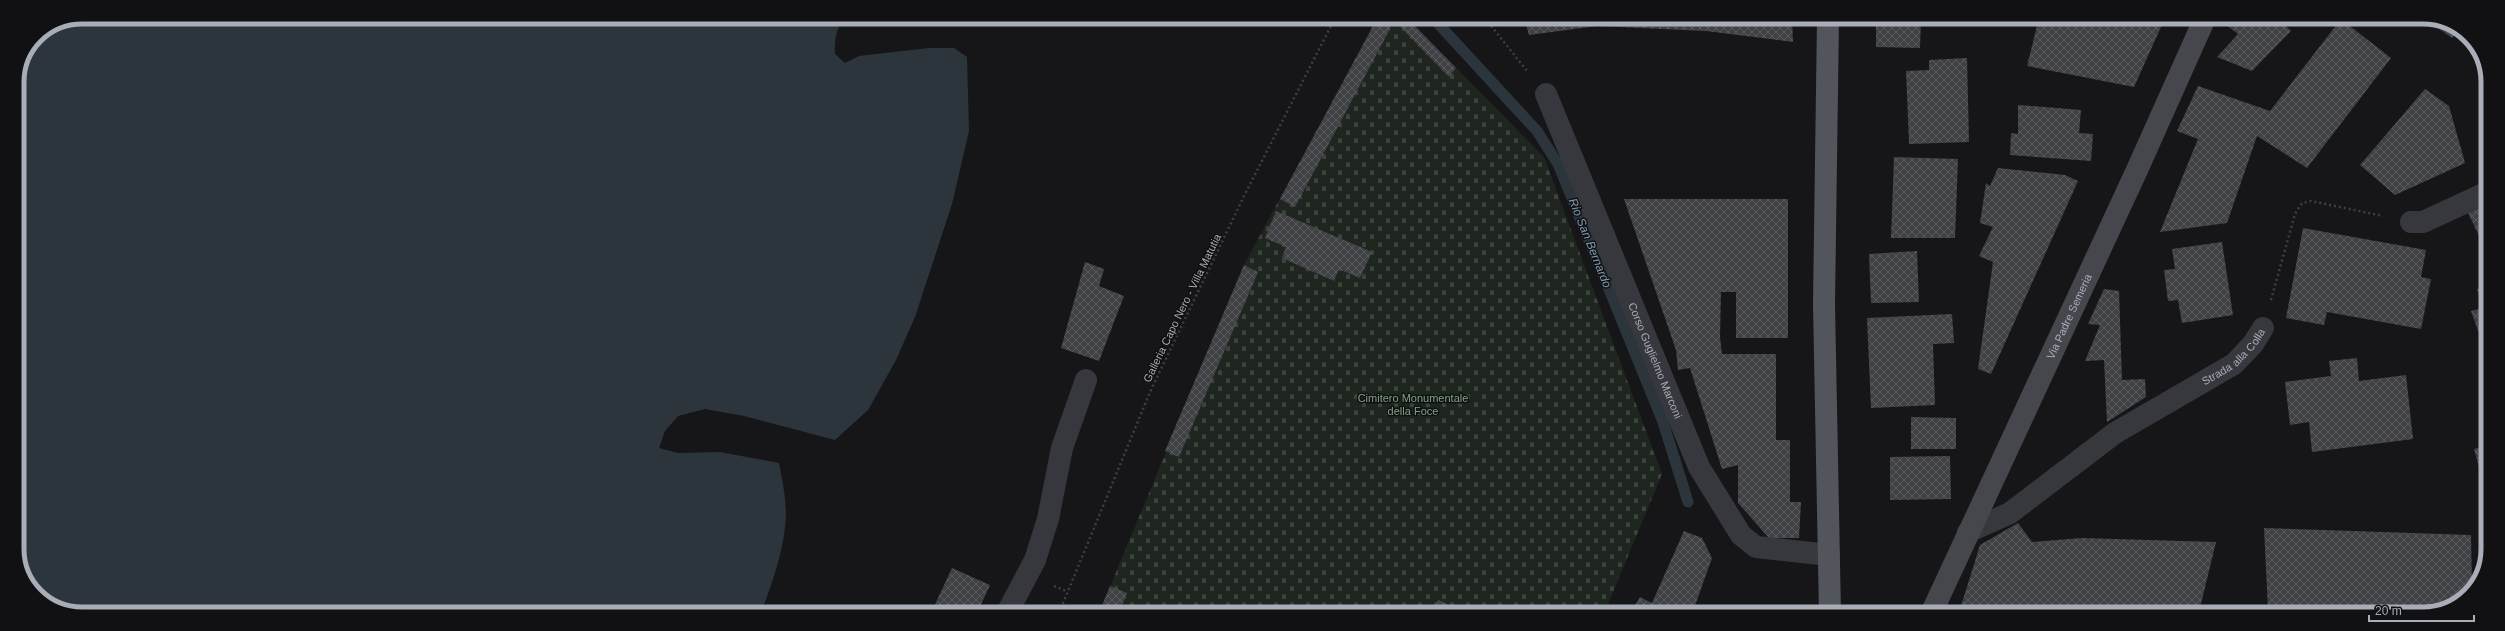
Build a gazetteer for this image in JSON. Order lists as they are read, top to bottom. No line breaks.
{"streets":{"main road":["Via Padre Semeria"],"street":["Strada alla Colla","Corso Guglielmo Marconi"],"path":["Galleria Capo Nero - Villa Matutia"]},"crossings":[["Via Padre Semeria","Strada alla Colla"]],"water":["Rio San Bernardo"],"parks":["Cimitero Monumentale della Foce"],"scale_bar":"20 m"}
